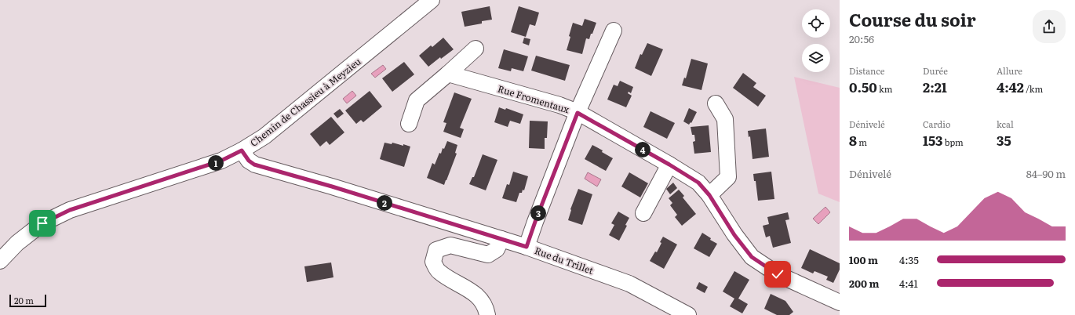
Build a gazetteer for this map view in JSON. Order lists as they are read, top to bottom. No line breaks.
{"streets":{"street":["Rue Fromentaux","Chemin de Chassieu à Meyzieu","Rue du Trillet"]},"crossings":[["Chemin de Chassieu à Meyzieu","Rue du Trillet"]],"scale_bar":"20 m","page":{"heading":["Course du soir","20:56"],"stats":[["Distance","0.50 km"],["Durée","2:21"],["Allure","4:42 /km"],["Dénivelé","8 m"],["Cardio","153 bpm"],["kcal","35"]],"pins":["4","1","2","3"],"chart":["Dénivelé","84–90 m"],"list":[{"name":"100 m","note":"4:35"},{"name":"200 m","note":"4:41"}],"scale":"20 m"}}
